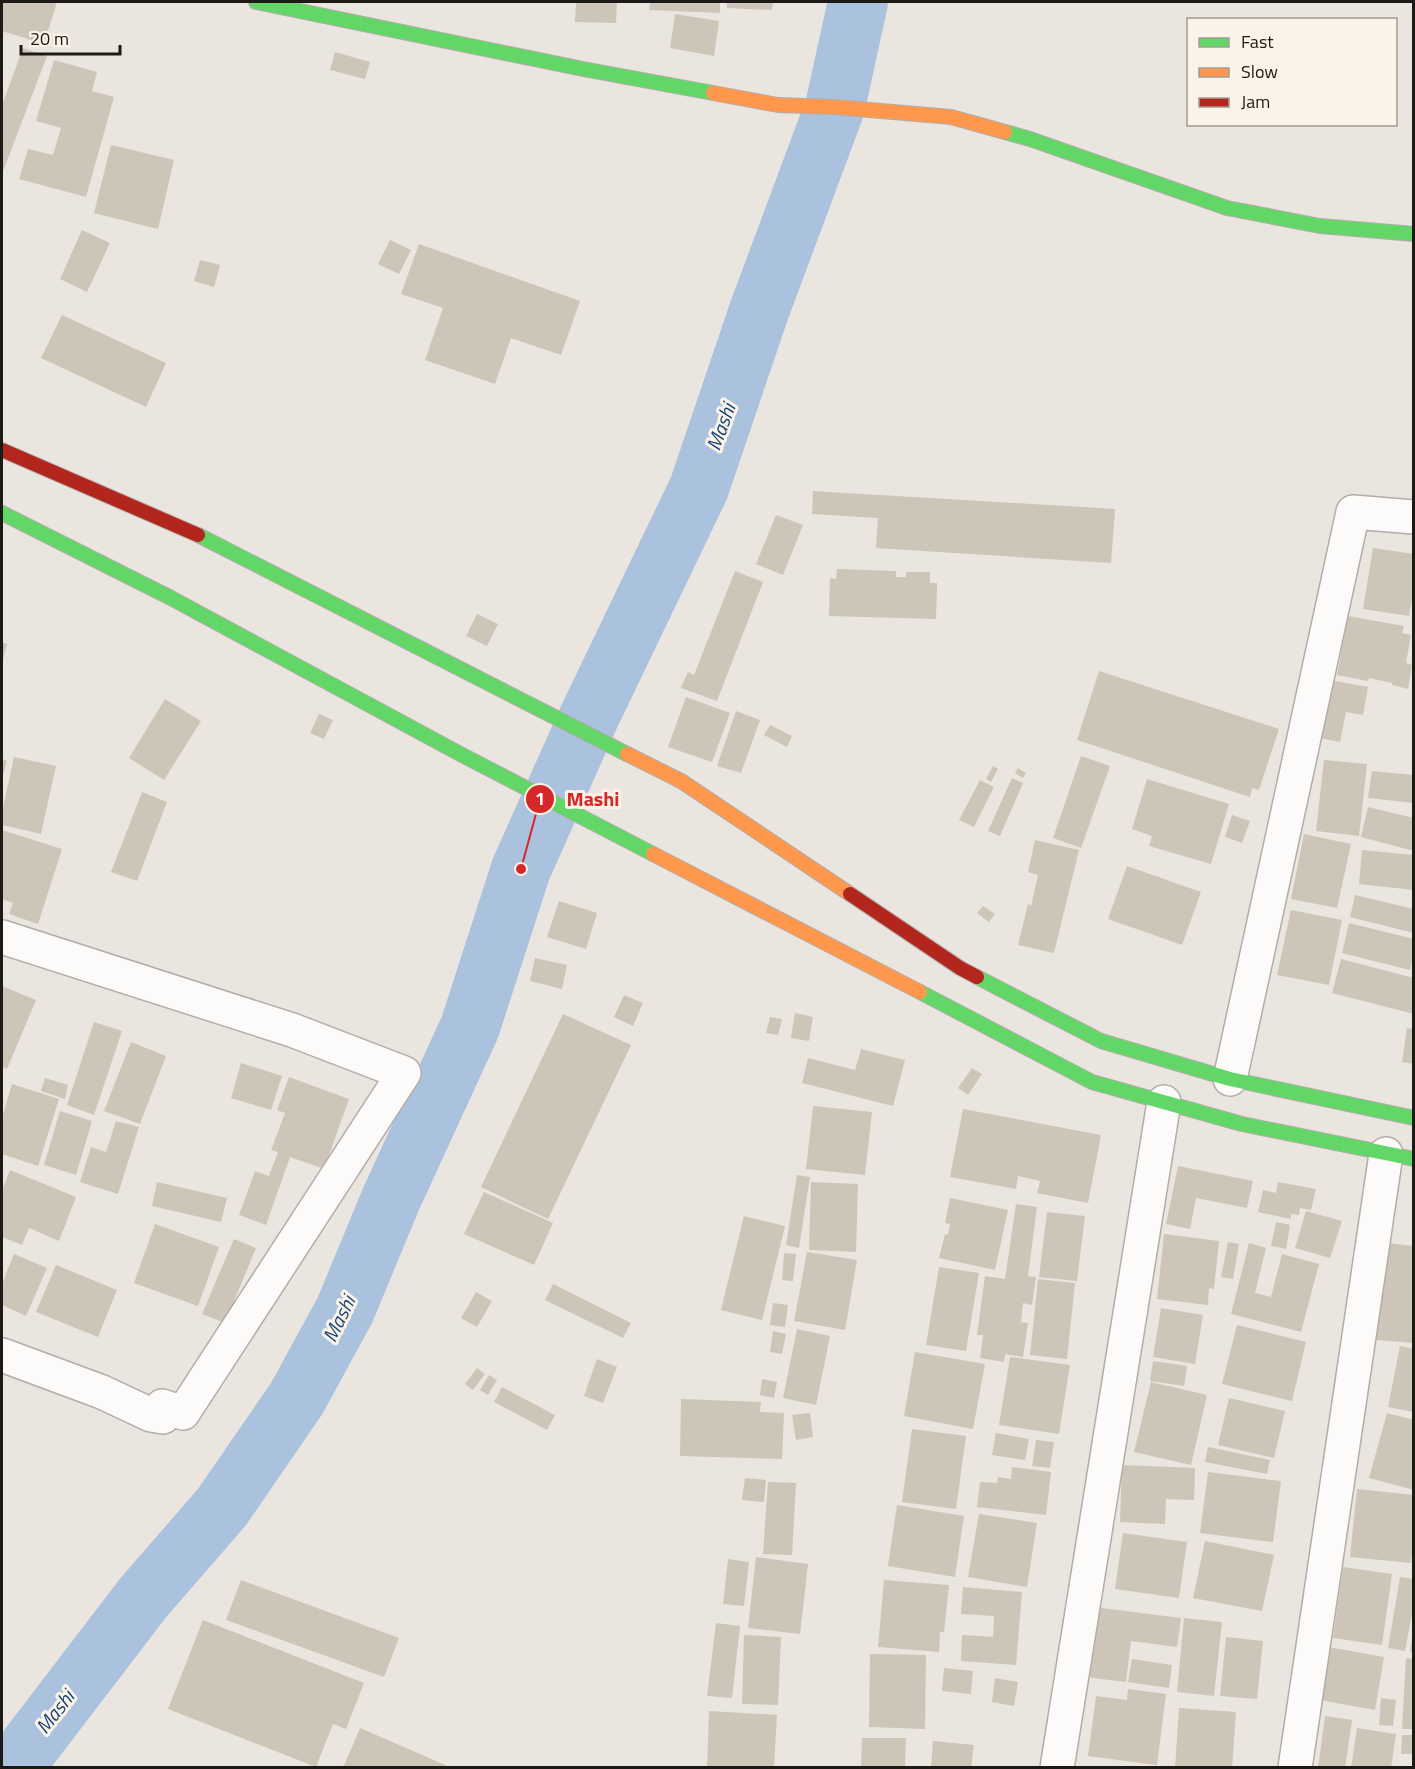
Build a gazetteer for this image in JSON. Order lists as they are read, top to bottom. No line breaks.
{"water":["Mashi"],"places":["Mashi"],"legend":["Fast","Slow","Jam"],"scale_bar":"20 m"}
